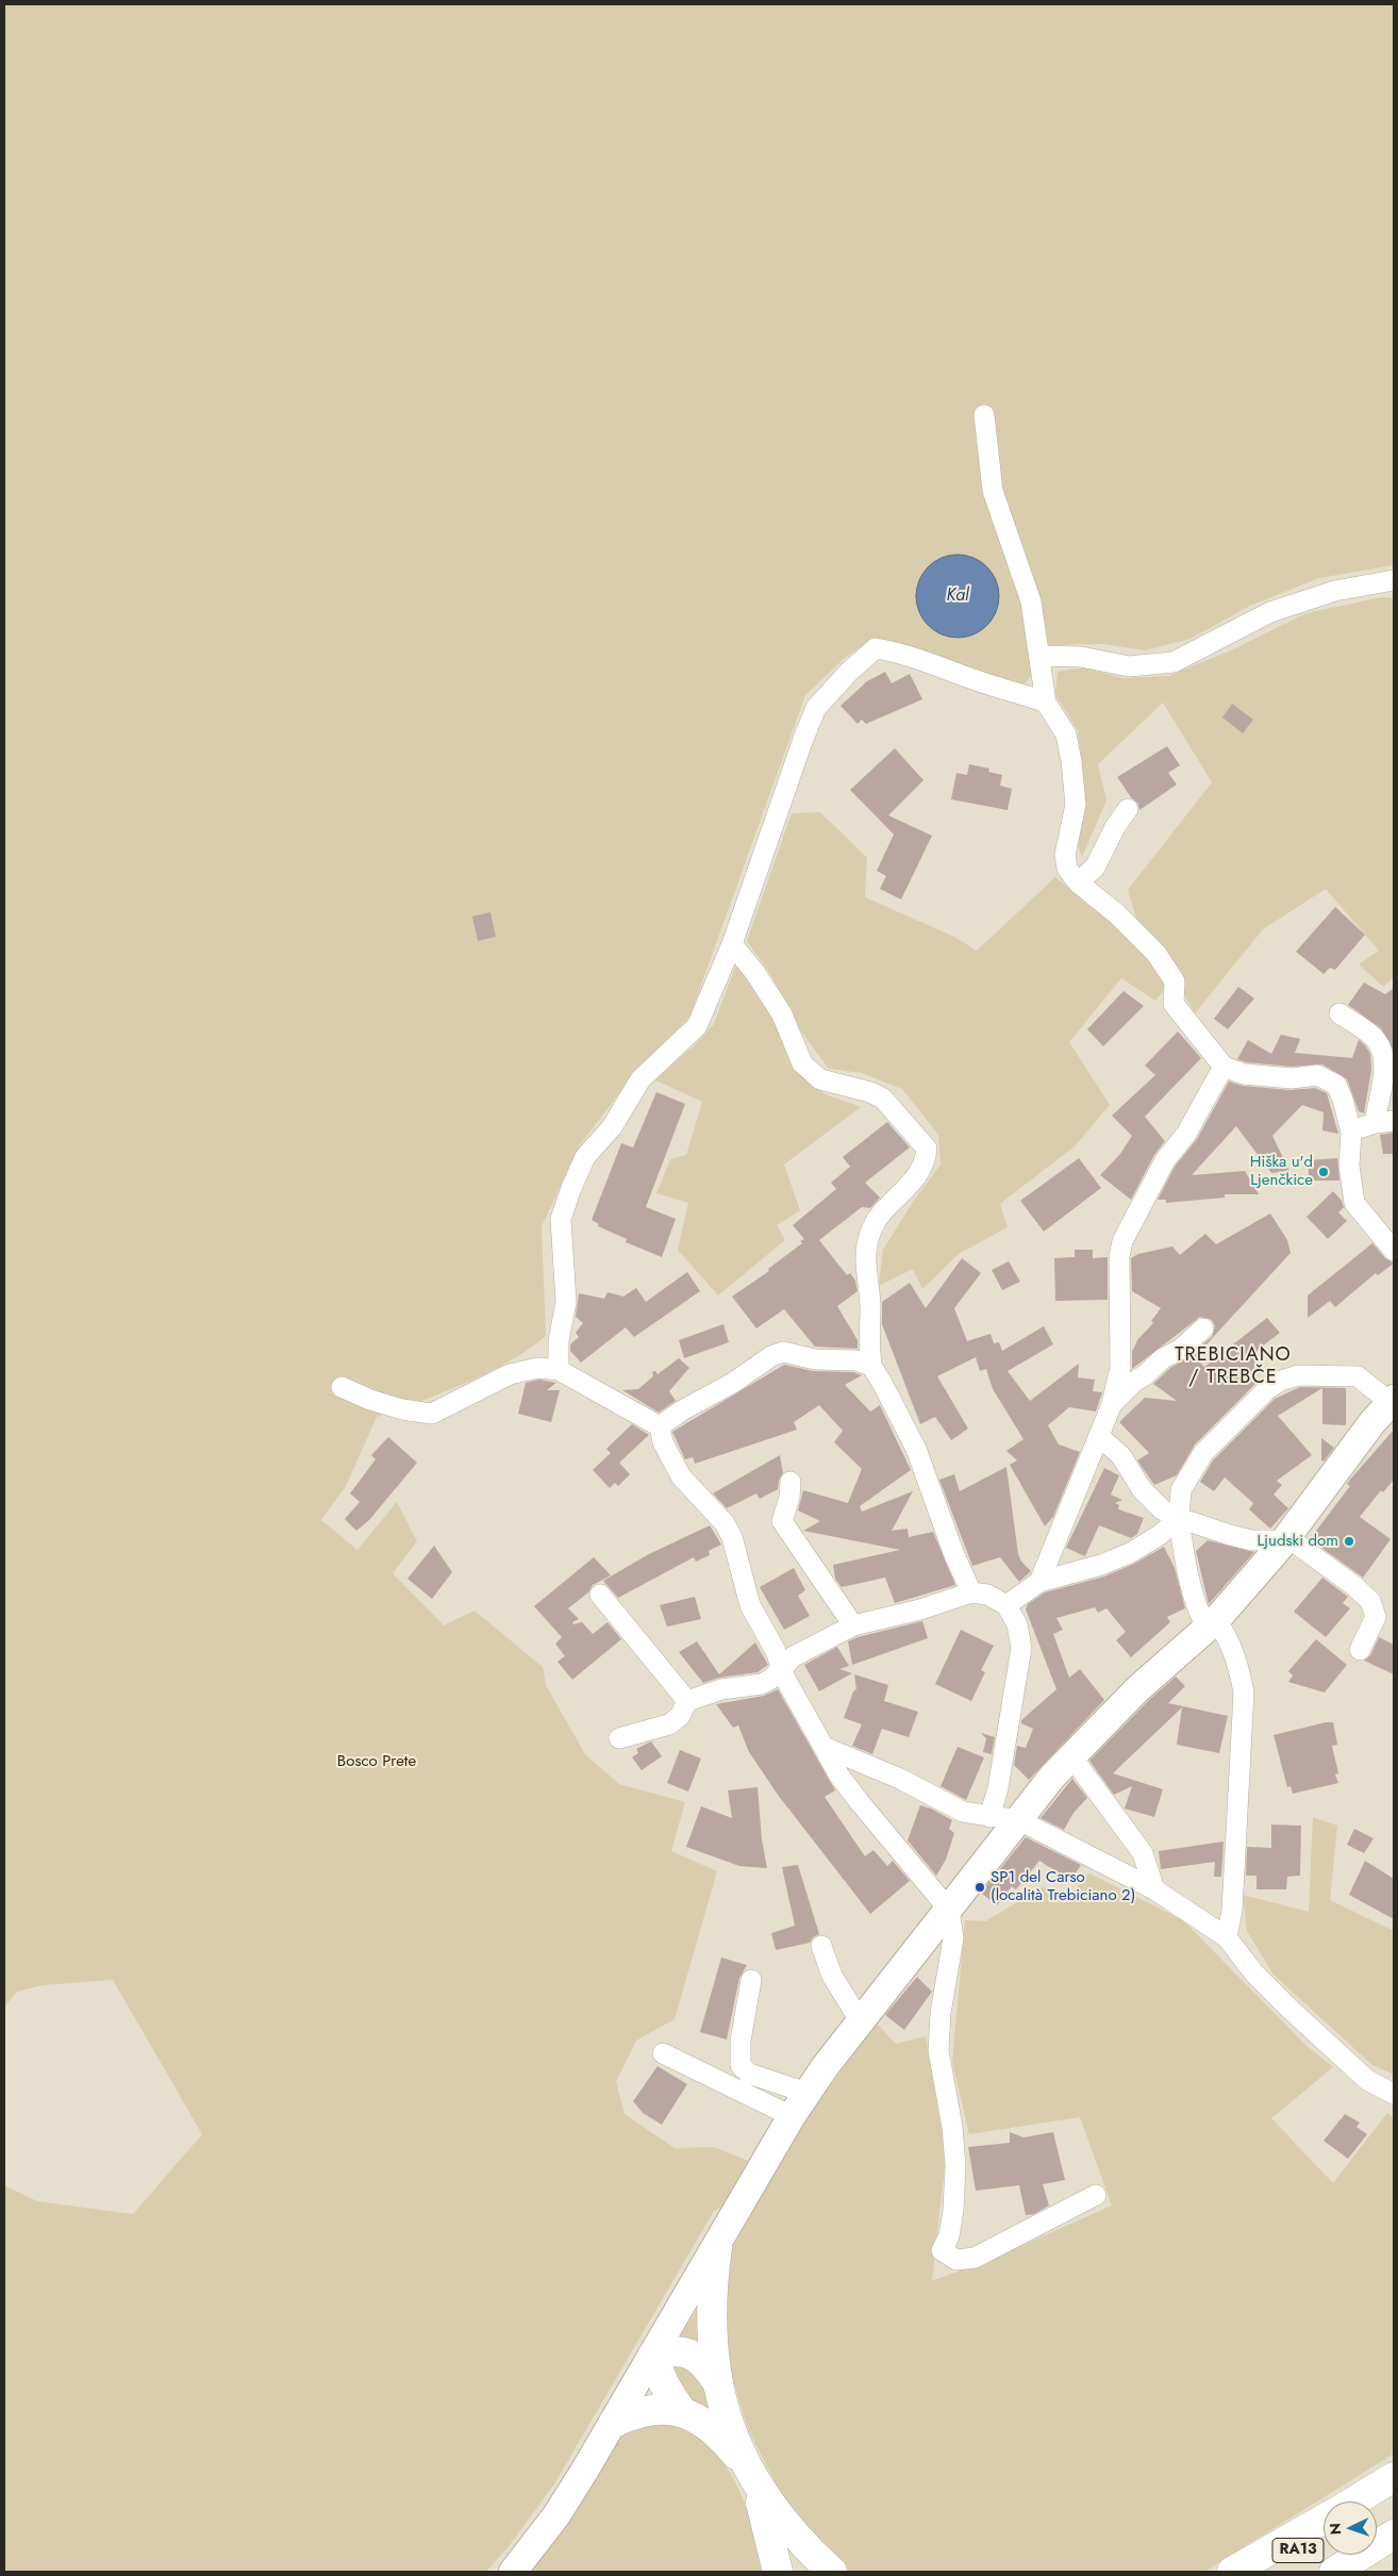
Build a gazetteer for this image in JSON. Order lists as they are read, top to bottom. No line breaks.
{"streets":{"highway":["RA13"]},"districts":["TREBICIANO / TREBČE"],"water":["Kal"],"parks":["Bosco Prete"],"places":["Hiška u'd Ljenčkice","Ljudski dom","SP1 del Carso (località Trebiciano 2)"],"north":"left"}
